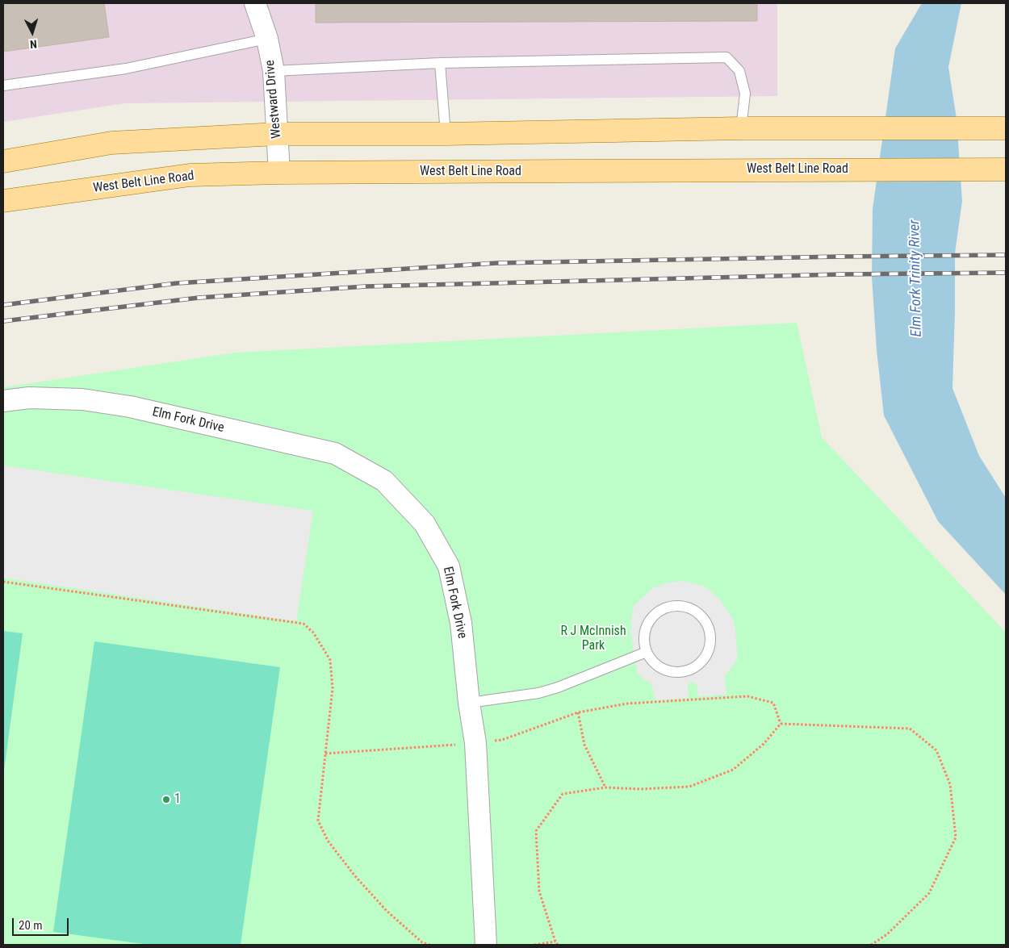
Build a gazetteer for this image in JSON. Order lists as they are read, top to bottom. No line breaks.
{"streets":{"main road":["West Belt Line Road"],"street":["Westward Drive","Elm Fork Drive"]},"crossings":[["Westward Drive","West Belt Line Road"]],"water":["Elm Fork Trinity River"],"parks":["R J McInnish Park"],"places":["1"],"scale_bar":"20 m","north":"bottom"}
